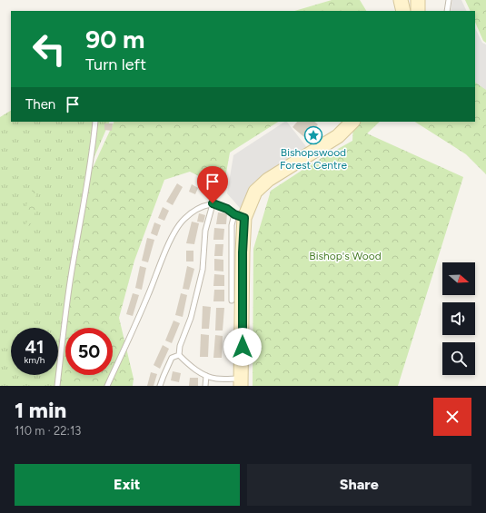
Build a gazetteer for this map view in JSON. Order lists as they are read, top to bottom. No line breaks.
{"parks":["Bishop's Wood"],"places":{"place":["Bishopswood Forest Centre"]},"north":"right","page":{"turn":["90 m","Turn left"],"then":"Then","speed":"41 km/h","limit":"50","heading":["1 min","110 m · 22:13"],"buttons":["Exit","Share"]}}
